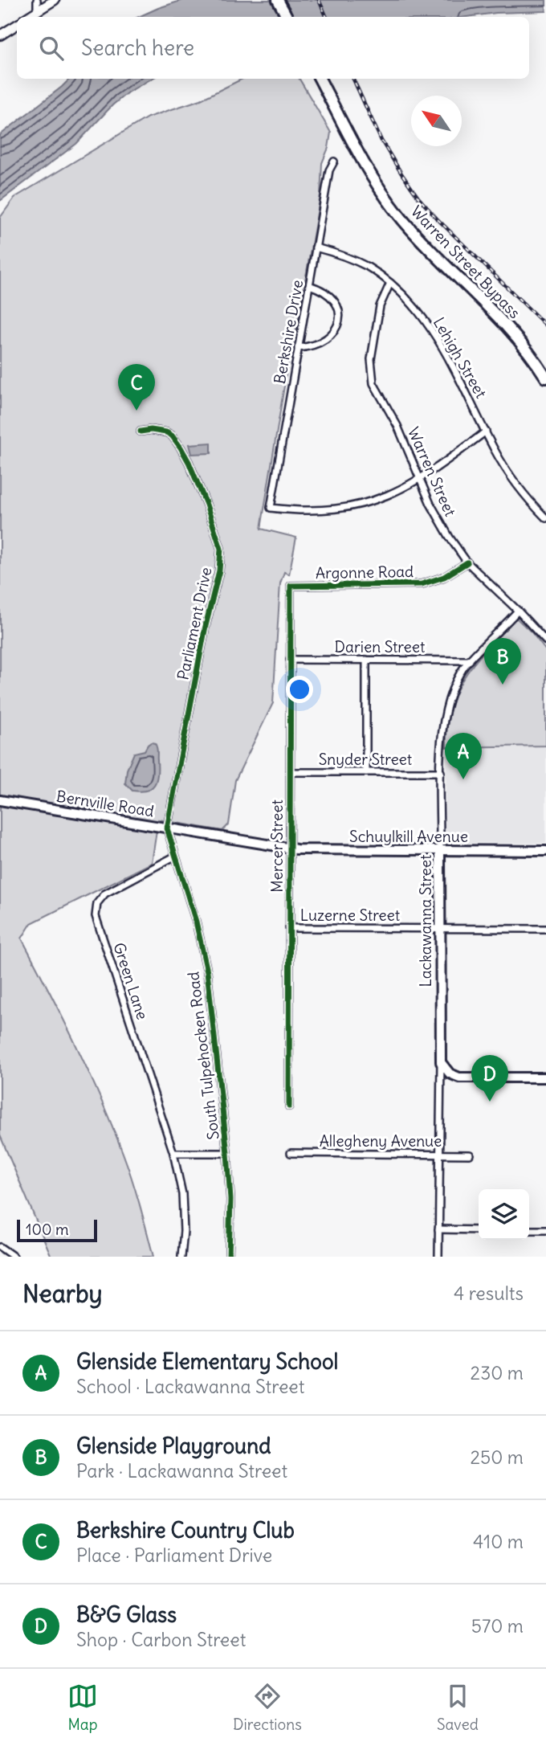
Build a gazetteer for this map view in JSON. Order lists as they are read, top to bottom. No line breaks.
{"streets":{"highway":["Warren Street Bypass"],"main road":["Bernville Road","Schuylkill Avenue","Lackawanna Street"],"street":["Berkshire Drive","Lehigh Street","Warren Street","Argonne Road","Parliament Drive","Darien Street","Snyder Street","Mercer Street","Luzerne Street","Green Lane","South Tulpehocken Road","Allegheny Avenue"]},"crossings":[["Berkshire Drive","Lehigh Street"],["Berkshire Drive","Warren Street"],["Lehigh Street","Warren Street"],["Warren Street","Argonne Road"],["Warren Street","Lackawanna Street"],["Argonne Road","Mercer Street"],["Parliament Drive","Bernville Road"],["Parliament Drive","Green Lane"],["Parliament Drive","South Tulpehocken Road"],["Darien Street","Mercer Street"],["Darien Street","Lackawanna Street"],["Snyder Street","Mercer Street"],["Snyder Street","Lackawanna Street"],["Bernville Road","Schuylkill Avenue"],["Schuylkill Avenue","Mercer Street"],["Schuylkill Avenue","Lackawanna Street"],["Mercer Street","Luzerne Street"],["Luzerne Street","Lackawanna Street"],["Lackawanna Street","Allegheny Avenue"],["Green Lane","South Tulpehocken Road"]],"scale_bar":"100 m","north":"top left","page":{"search":"Search here","pins":["C","B","A","D"],"scale":"100 m","heading":["Nearby","4 results"],"list":[{"mark":"A","name":"Glenside Elementary School","note":"School · Lackawanna Street","value":"230 m"},{"mark":"B","name":"Glenside Playground","note":"Park · Lackawanna Street","value":"250 m"},{"mark":"C","name":"Berkshire Country Club","note":"Place · Parliament Drive","value":"410 m"},{"mark":"D","name":"B&G Glass","note":"Shop · Carbon Street","value":"570 m"}],"nav":["Map","Directions","Saved"]}}
